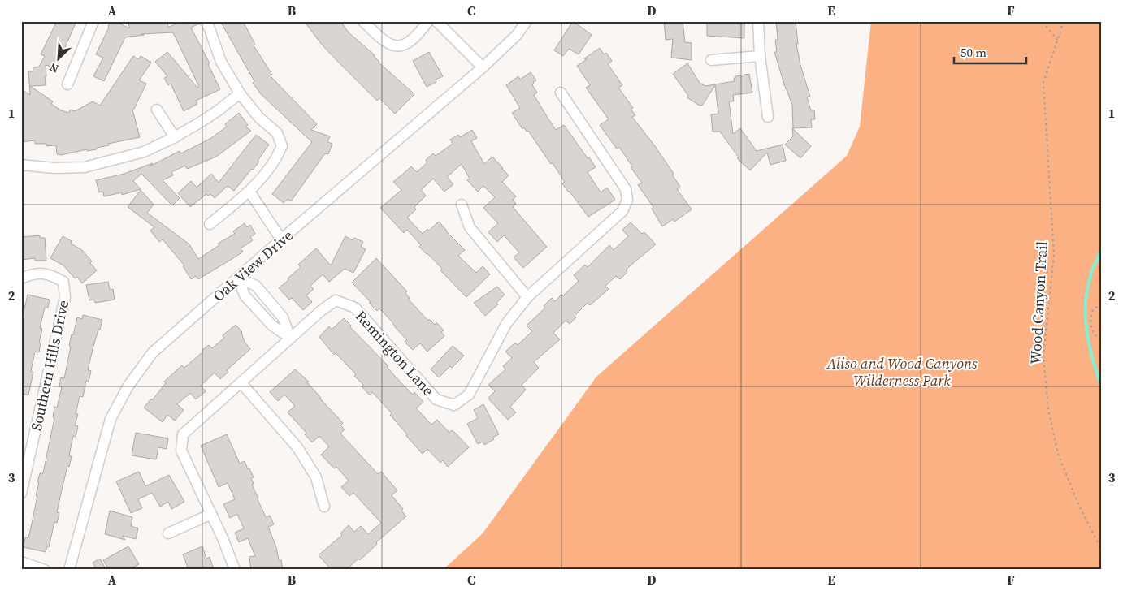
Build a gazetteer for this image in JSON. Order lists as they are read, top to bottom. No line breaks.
{"streets":{"street":["Oak View Drive","Remington Lane","Southern Hills Drive"],"path":["Wood Canyon Trail"]},"parks":["Aliso and Wood Canyons Wilderness Park"],"scale_bar":"50 m","north":"bottom left","grid":{"columns":["A","B","C","D","E","F"],"rows":["1","2","3"]}}
